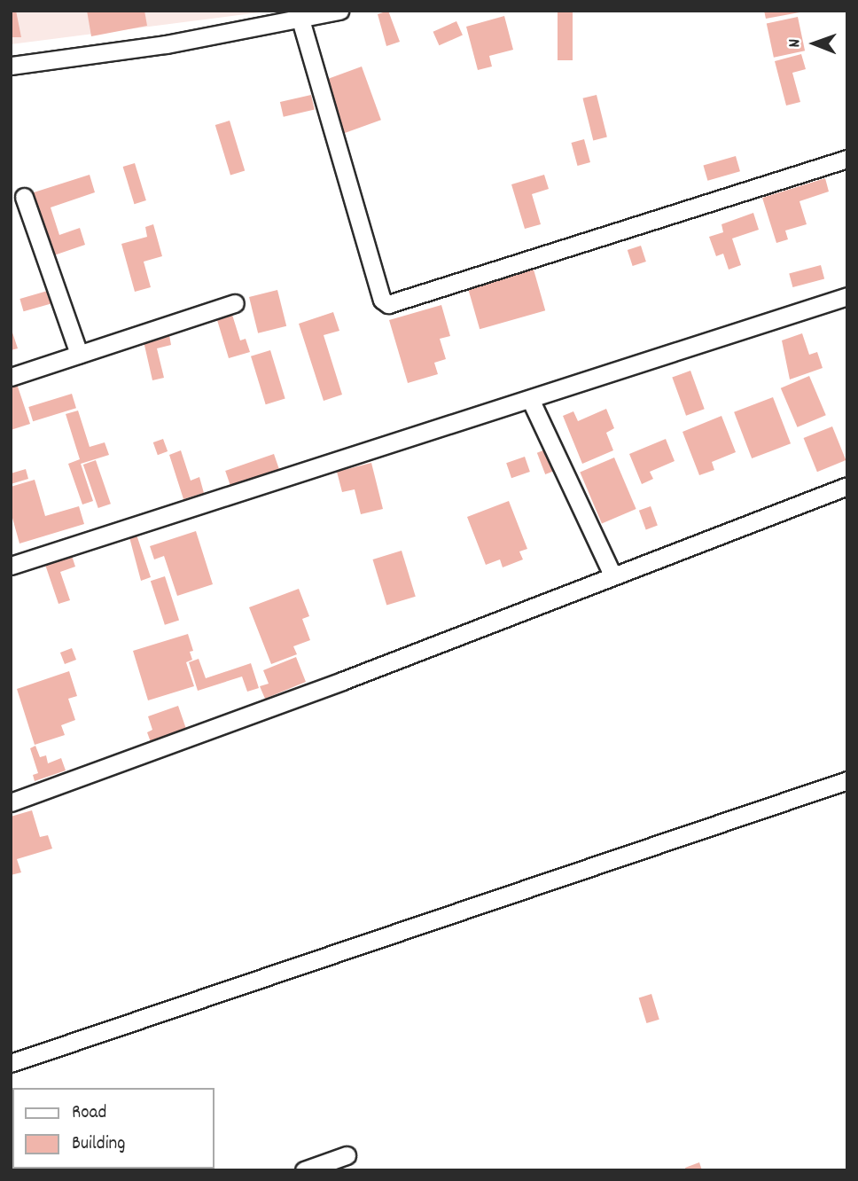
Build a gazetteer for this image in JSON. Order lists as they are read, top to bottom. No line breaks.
{"legend":["Road","Building"],"north":"left"}
